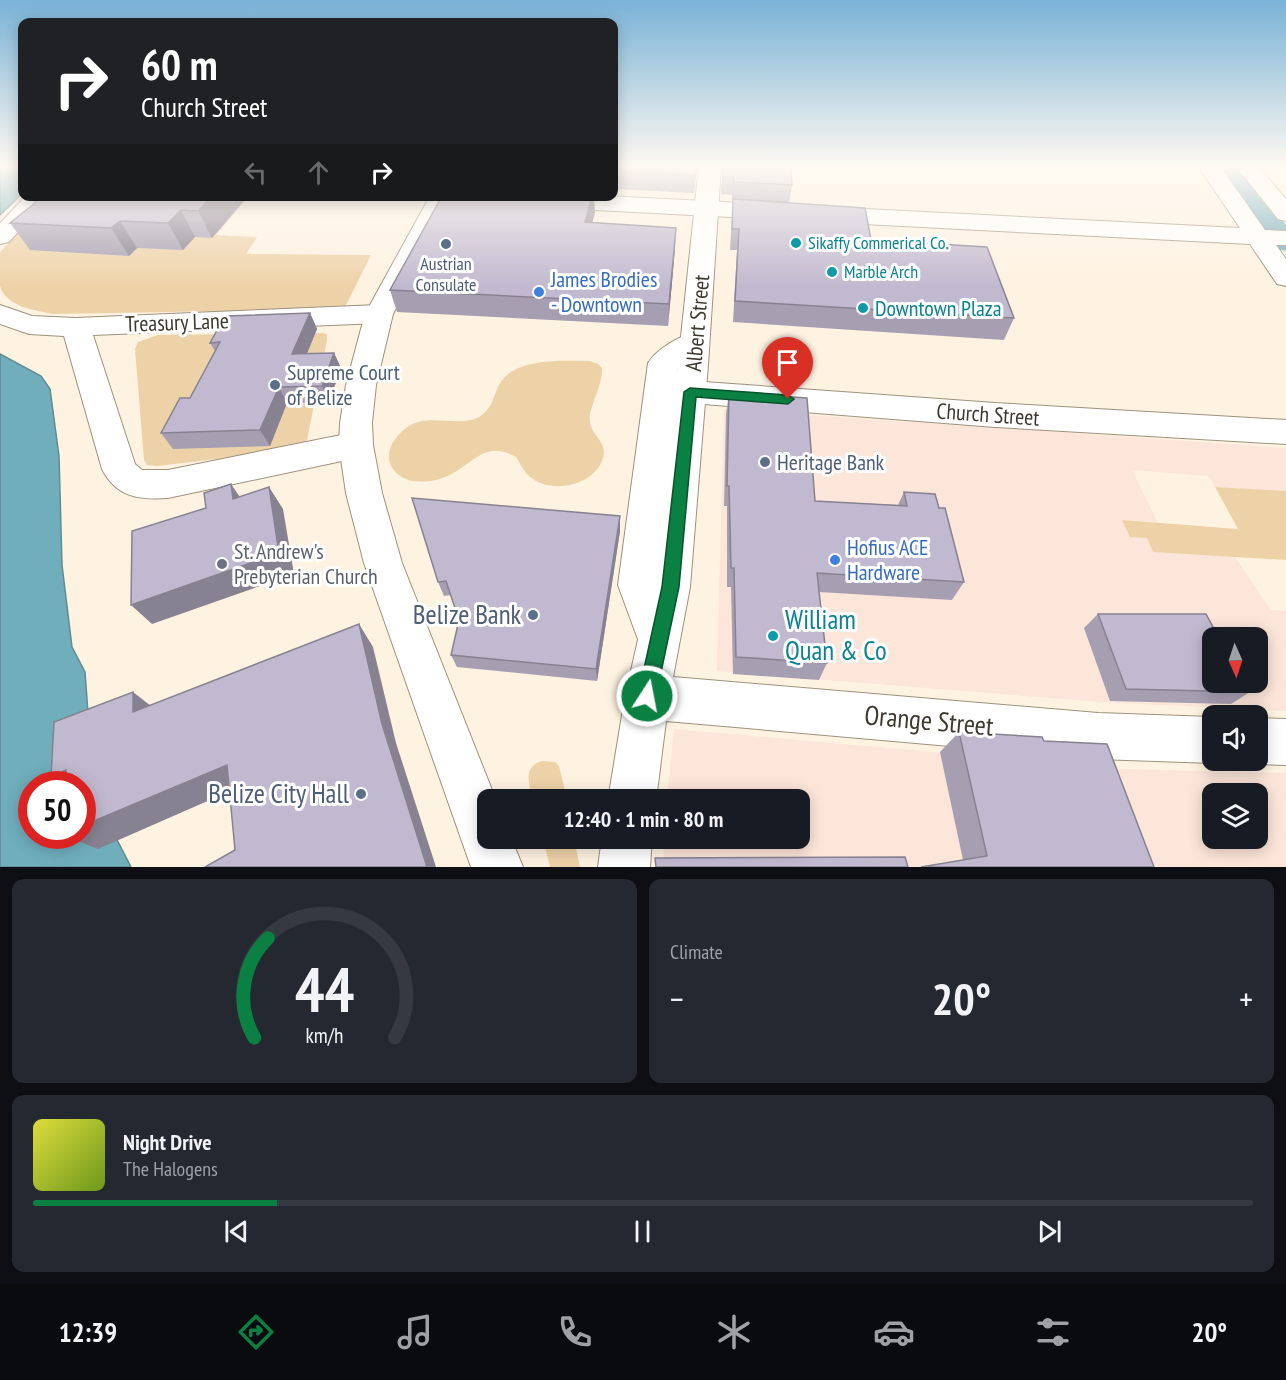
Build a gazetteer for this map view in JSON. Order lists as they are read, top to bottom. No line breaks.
{"streets":{"street":["Treasury Lane","Albert Street","Church Street","Orange Street"]},"crossings":[["Albert Street","Church Street"],["Albert Street","Orange Street"]],"places":["Sikaffy Commerical Co.","Austrian Consulate","Marble Arch","James Brodies - Downtown","Downtown Plaza","Supreme Court of Belize","Heritage Bank","Hofius ACE Hardware","St. Andrew's Prebyterian Church","Belize Bank","William Quan & Co","Belize City Hall"],"north":"bottom","page":{"turn":["60 m","Church Street"],"limit":"50","trip":"12:40 · 1 min · 80 m","tile":"Climate","heat":["−","20°","+"],"song":["Night Drive","The Halogens"],"tabs":["12:39","20°"],"gauge":["44","km/h"]}}
